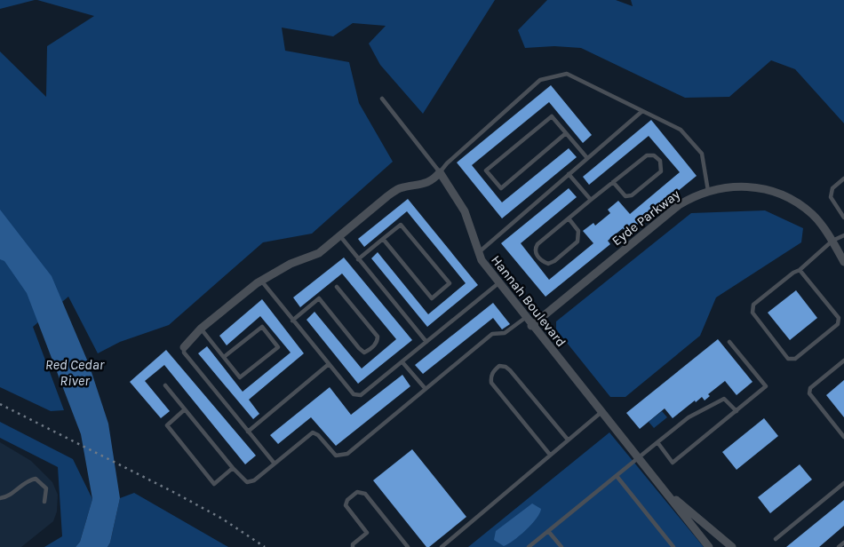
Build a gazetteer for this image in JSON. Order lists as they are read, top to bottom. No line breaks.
{"streets":{"street":["Eyde Parkway","Hannah Boulevard"]},"crossings":[["Eyde Parkway","Hannah Boulevard"]],"water":["Red Cedar River"]}
